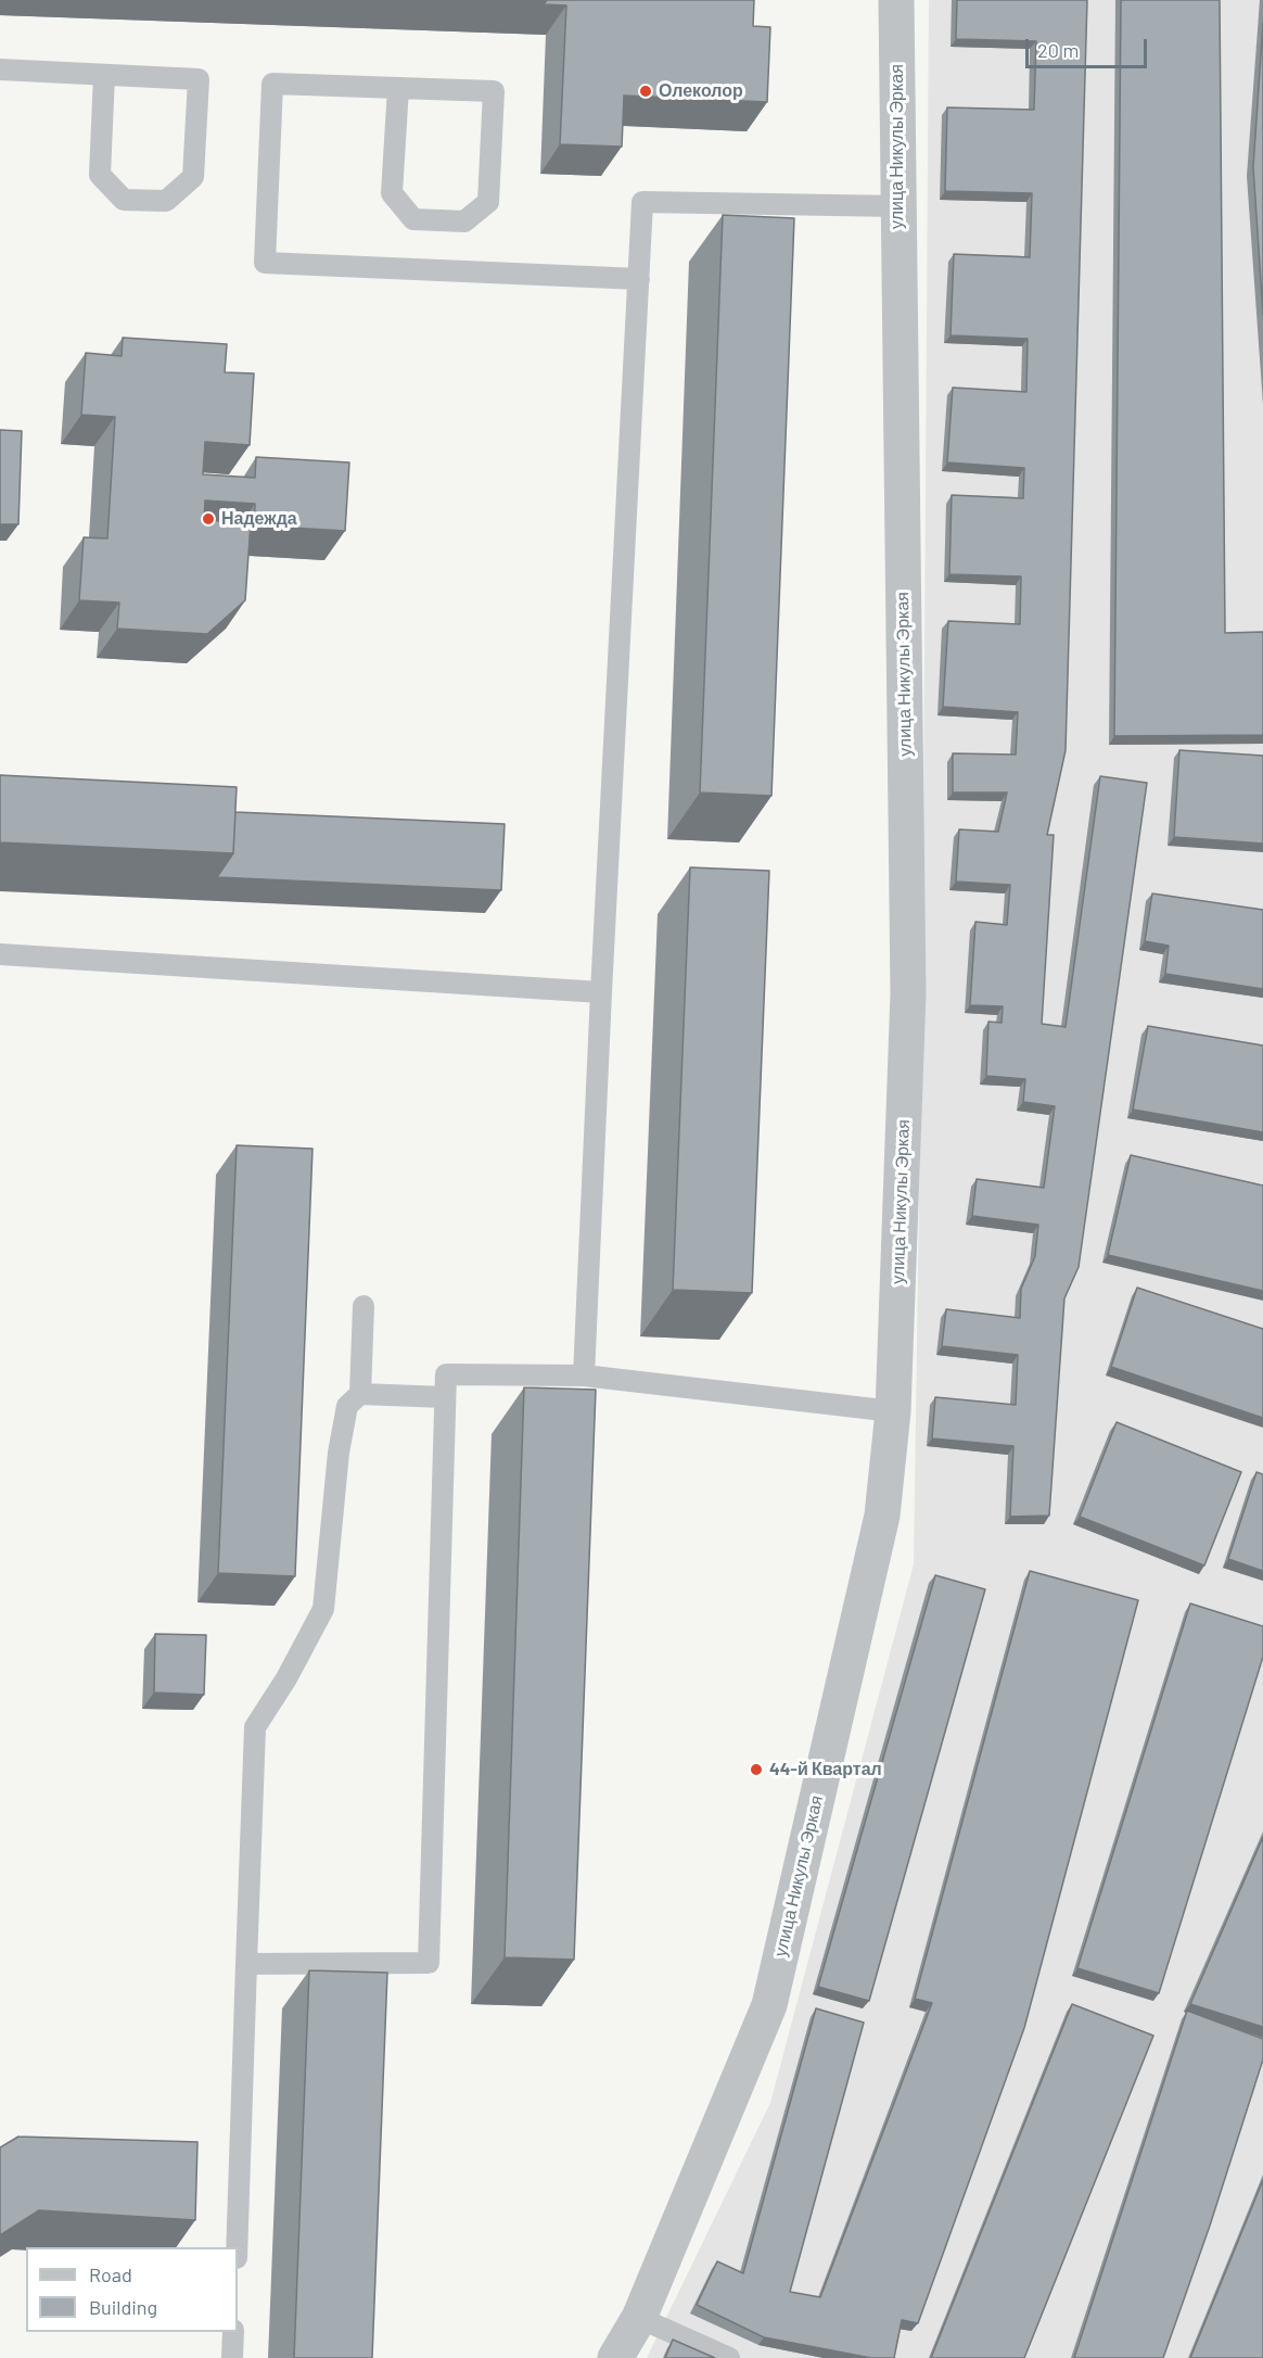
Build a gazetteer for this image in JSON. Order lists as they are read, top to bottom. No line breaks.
{"streets":{"street":["улица Никулы Эркая"]},"places":["Олеколор","Надежда","44-й Квартал"],"legend":["Road","Building"],"scale_bar":"20 m"}
